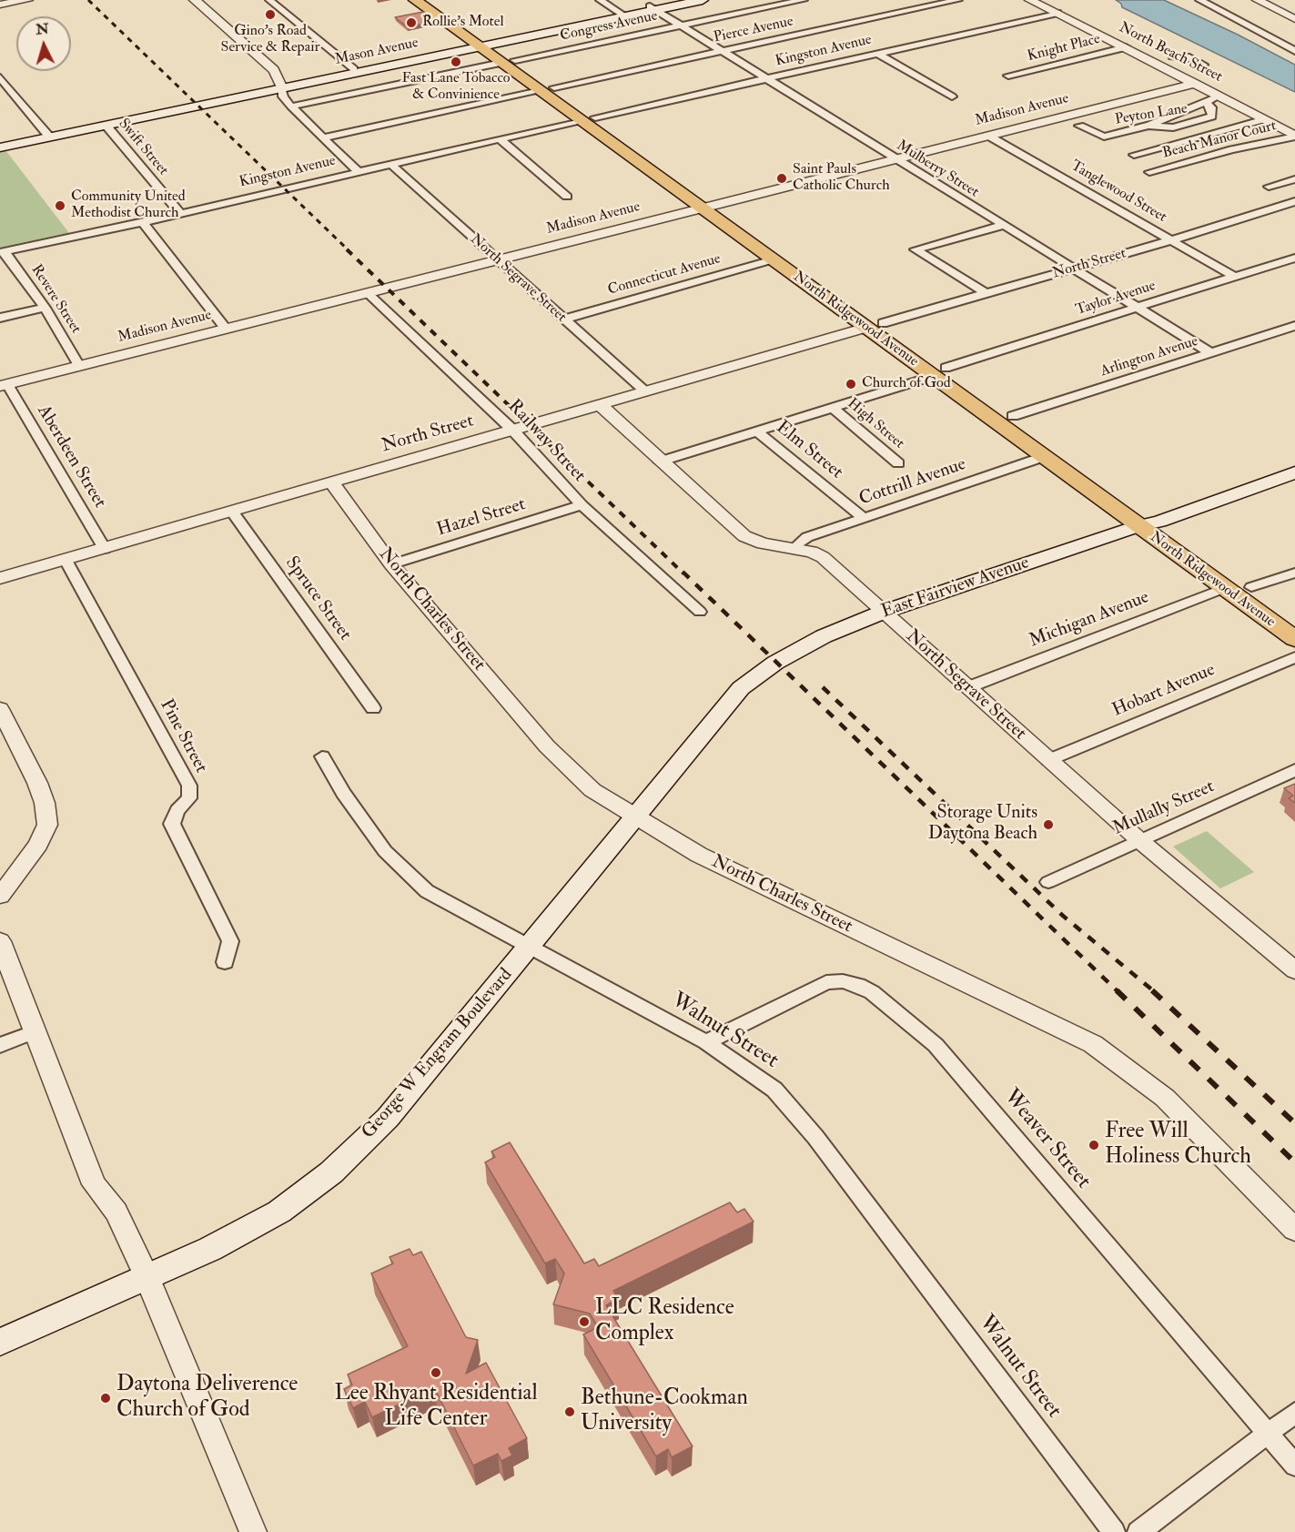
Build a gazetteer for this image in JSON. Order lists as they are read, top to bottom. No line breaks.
{"streets":{"main road":["Mason Avenue","North Ridgewood Avenue","East Fairview Avenue","George W Engram Boulevard"],"street":["Congress Avenue","Pierce Avenue","Knight Place","Kingston Avenue","North Beach Street","Madison Avenue","Peyton Lane","Beach Manor Court","Swift Street","Mulberry Street","Tanglewood Street","North Street","Connecticut Avenue","North Segrave Street","Taylor Avenue","Revere Street","Arlington Avenue","High Street","Railway Street","Elm Street","Aberdeen Street","Cottrill Avenue","Hazel Street","Spruce Street","North Charles Street","Michigan Avenue","Hobart Avenue","Pine Street","Mullally Street","Walnut Street","Weaver Street"]},"crossings":[["Congress Avenue","Mulberry Street"],["Congress Avenue","North Ridgewood Avenue"],["Pierce Avenue","Mulberry Street"],["Pierce Avenue","North Ridgewood Avenue"],["Knight Place","North Beach Street"],["Kingston Avenue","North Beach Street"],["Kingston Avenue","Swift Street"],["Kingston Avenue","Mulberry Street"],["Kingston Avenue","North Segrave Street"],["Kingston Avenue","Revere Street"],["Kingston Avenue","North Ridgewood Avenue"],["Mason Avenue","Swift Street"],["Mason Avenue","Mulberry Street"],["Mason Avenue","North Ridgewood Avenue"],["North Beach Street","Madison Avenue"],["North Beach Street","Beach Manor Court"],["Madison Avenue","Mulberry Street"],["Madison Avenue","Tanglewood Street"],["Madison Avenue","North Segrave Street"],["Madison Avenue","Revere Street"],["Madison Avenue","North Ridgewood Avenue"],["Madison Avenue","Railway Street"],["Madison Avenue","Aberdeen Street"],["Mulberry Street","North Street"],["Mulberry Street","Taylor Avenue"],["Mulberry Street","Arlington Avenue"],["Tanglewood Street","North Street"],["Tanglewood Street","Taylor Avenue"],["North Street","North Segrave Street"],["North Street","North Ridgewood Avenue"],["North Street","Railway Street"],["North Street","Aberdeen Street"],["North Street","Spruce Street"],["North Street","North Charles Street"],["North Street","Pine Street"],["Connecticut Avenue","North Segrave Street"],["Connecticut Avenue","North Ridgewood Avenue"],["North Segrave Street","Taylor Avenue"],["North Segrave Street","Cottrill Avenue"],["North Segrave Street","East Fairview Avenue"],["North Segrave Street","Michigan Avenue"],["North Segrave Street","Hobart Avenue"],["North Segrave Street","Mullally Street"],["Taylor Avenue","North Ridgewood Avenue"],["Taylor Avenue","High Street"],["Taylor Avenue","Elm Street"],["North Ridgewood Avenue","Arlington Avenue"],["North Ridgewood Avenue","Cottrill Avenue"],["North Ridgewood Avenue","East Fairview Avenue"],["North Ridgewood Avenue","Michigan Avenue"],["Railway Street","Hazel Street"],["Elm Street","Cottrill Avenue"],["Hazel Street","North Charles Street"],["East Fairview Avenue","George W Engram Boulevard"],["North Charles Street","George W Engram Boulevard"],["Walnut Street","George W Engram Boulevard"],["Walnut Street","Weaver Street"]],"places":["Gino’s Road Service & Repair","Rollie's Motel","Fast Lane Tobacco & Convinience","Saint Pauls Catholic Church","Community United Methodist Church","Church of God","Storage Units Daytona Beach","Free Will Holiness Church","LLC Residence Complex","Lee Rhyant Residential Life Center","Daytona Deliverence Church of God","Bethune-Cookman University"],"north":"top"}
